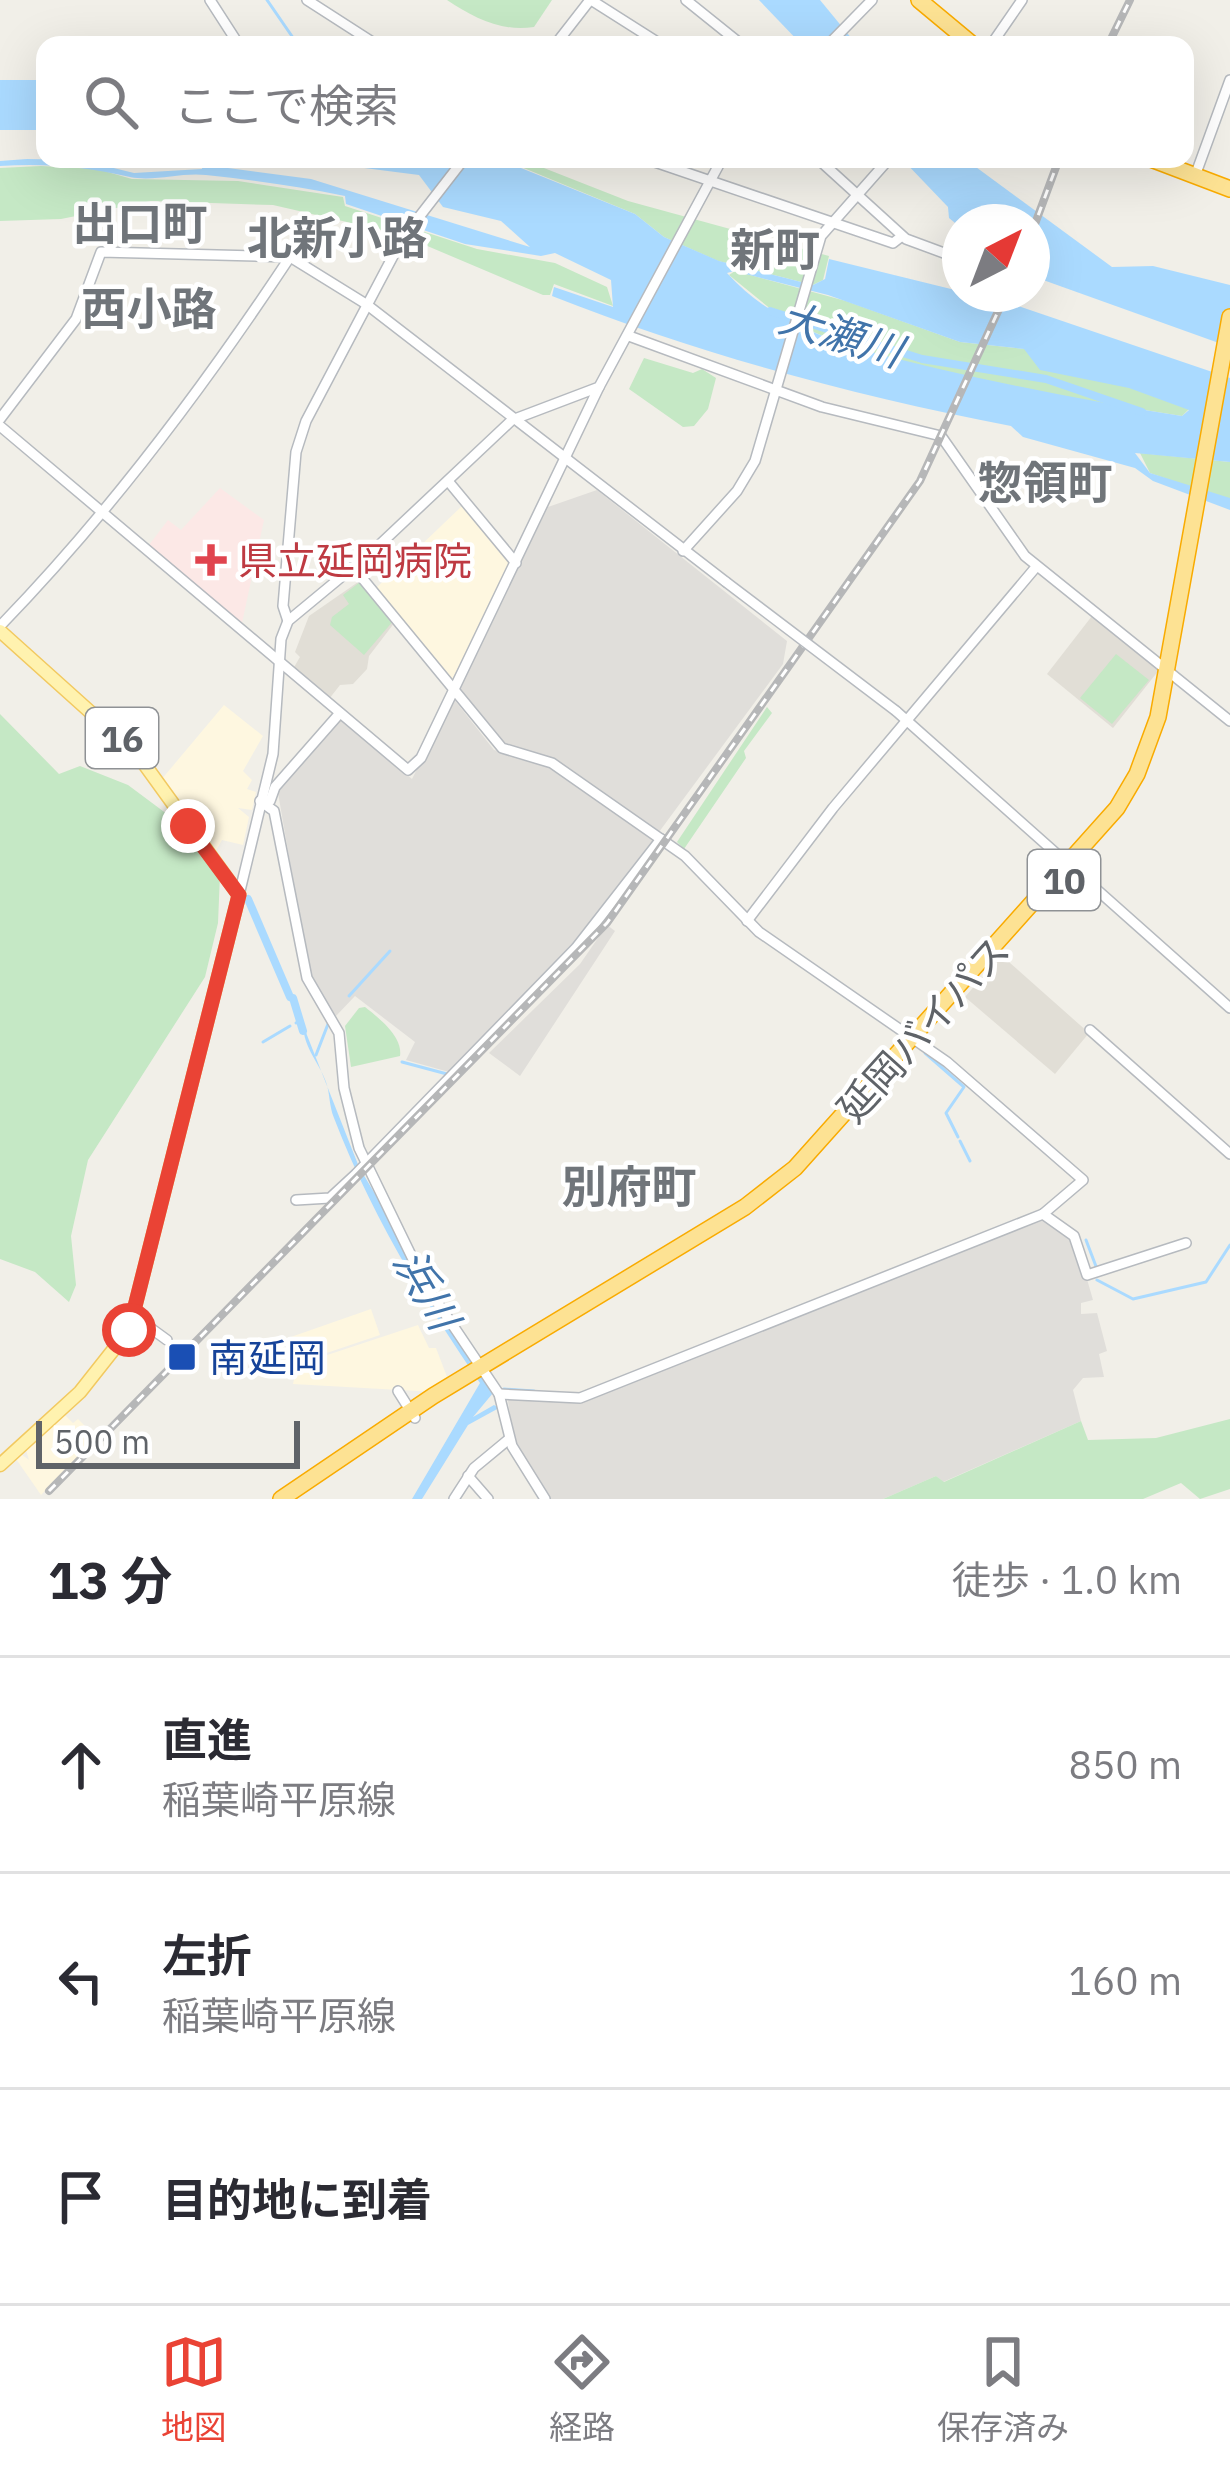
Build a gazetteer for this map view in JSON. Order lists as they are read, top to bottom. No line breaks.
{"streets":{"highway":["10","延岡バイパス"],"main road":["16"]},"districts":["出口町","北新小路","新町","西小路","惣領町","別府町"],"water":["大瀬川","浜川"],"places":{"health":["県立延岡病院"],"transit":["南延岡"]},"scale_bar":"500 m","north":"top right","page":{"search":"ここで検索","scale":"500 m","heading":["13 分","徒歩 · 1.0 km"],"list":[["直進","稲葉崎平原線","850 m"],["左折","稲葉崎平原線","160 m"],"目的地に到着"],"nav":["地図","経路","保存済み"]}}
